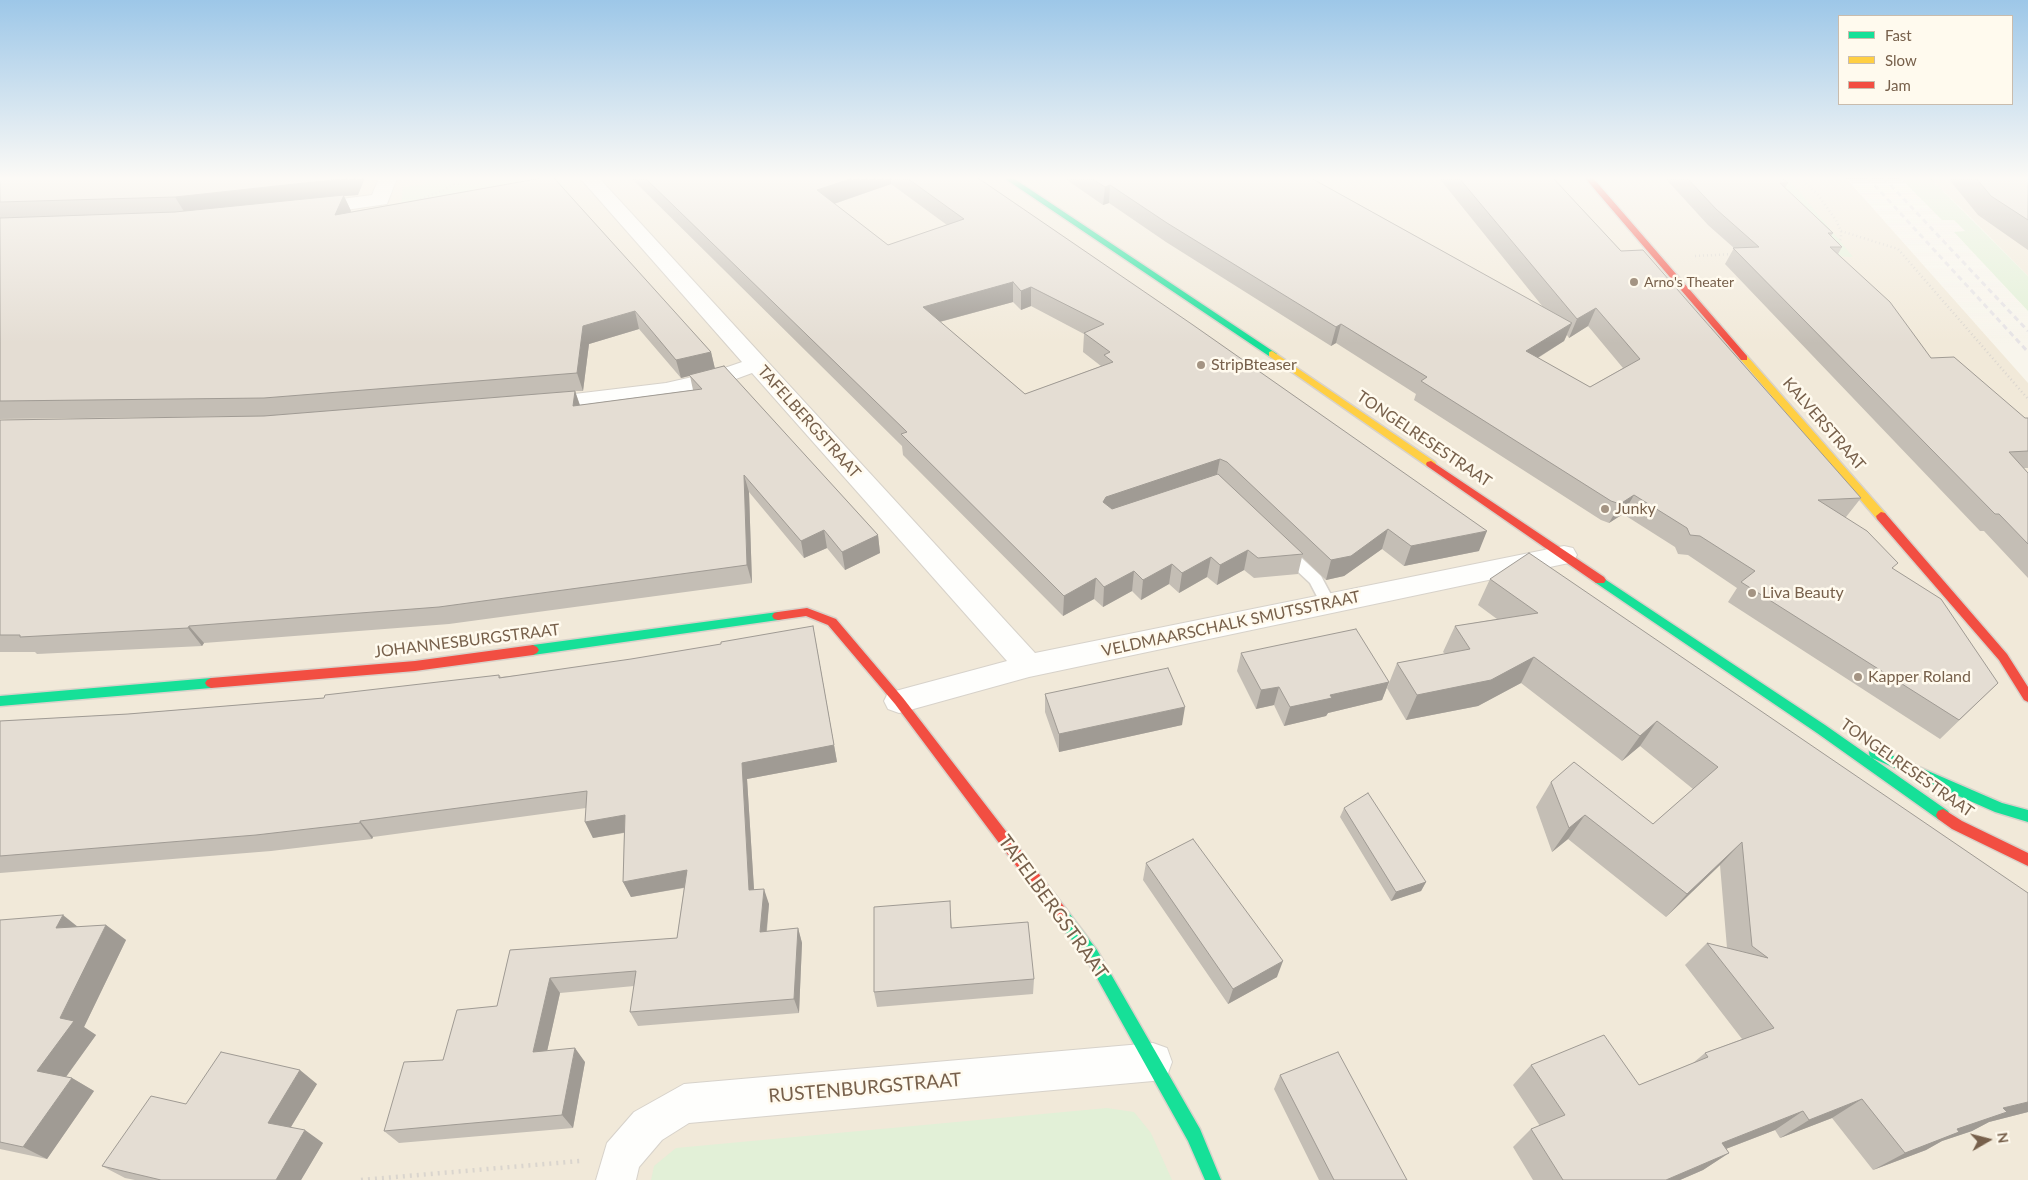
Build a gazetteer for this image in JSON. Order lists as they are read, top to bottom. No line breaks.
{"streets":{"street":["TAFELBERGSTRAAT","KALVERSTRAAT","TONGELRESESTRAAT","VELDMAARSCHALK SMUTSSTRAAT","JOHANNESBURGSTRAAT","RUSTENBURGSTRAAT"]},"crossings":[["TAFELBERGSTRAAT","VELDMAARSCHALK SMUTSSTRAAT"],["TAFELBERGSTRAAT","JOHANNESBURGSTRAAT"],["TAFELBERGSTRAAT","RUSTENBURGSTRAAT"],["TONGELRESESTRAAT","VELDMAARSCHALK SMUTSSTRAAT"],["VELDMAARSCHALK SMUTSSTRAAT","JOHANNESBURGSTRAAT"]],"places":["Arno's Theater","StripBteaser","Junky","Liva Beauty","Kapper Roland"],"legend":["Fast","Slow","Jam"],"north":"right"}
